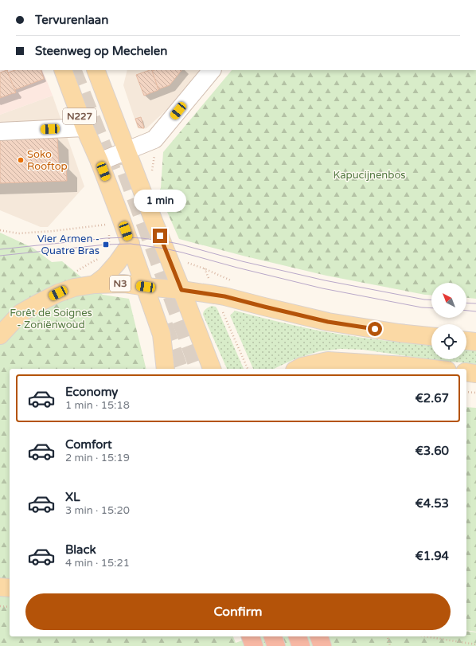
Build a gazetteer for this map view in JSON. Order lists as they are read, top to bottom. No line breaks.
{"streets":{"main road":["N227","N3"]},"crossings":[["N227","N3"]],"parks":["Kapucijnenbos","Forêt de Soignes - Zoniënwoud"],"places":{"other":["Soko Rooftop"],"transit":["Vier Armen - Quatre Bras"]},"north":"top left","page":{"banner":["Tervurenlaan","Steenweg op Mechelen"],"bubble":"1 min","list":[{"name":"Economy","note":"1 min · 15:18","value":"€2.67"},{"name":"Comfort","note":"2 min · 15:19","value":"€3.60"},{"name":"XL","note":"3 min · 15:20","value":"€4.53"},{"name":"Black","note":"4 min · 15:21","value":"€1.94"}],"buttons":"Confirm"}}
